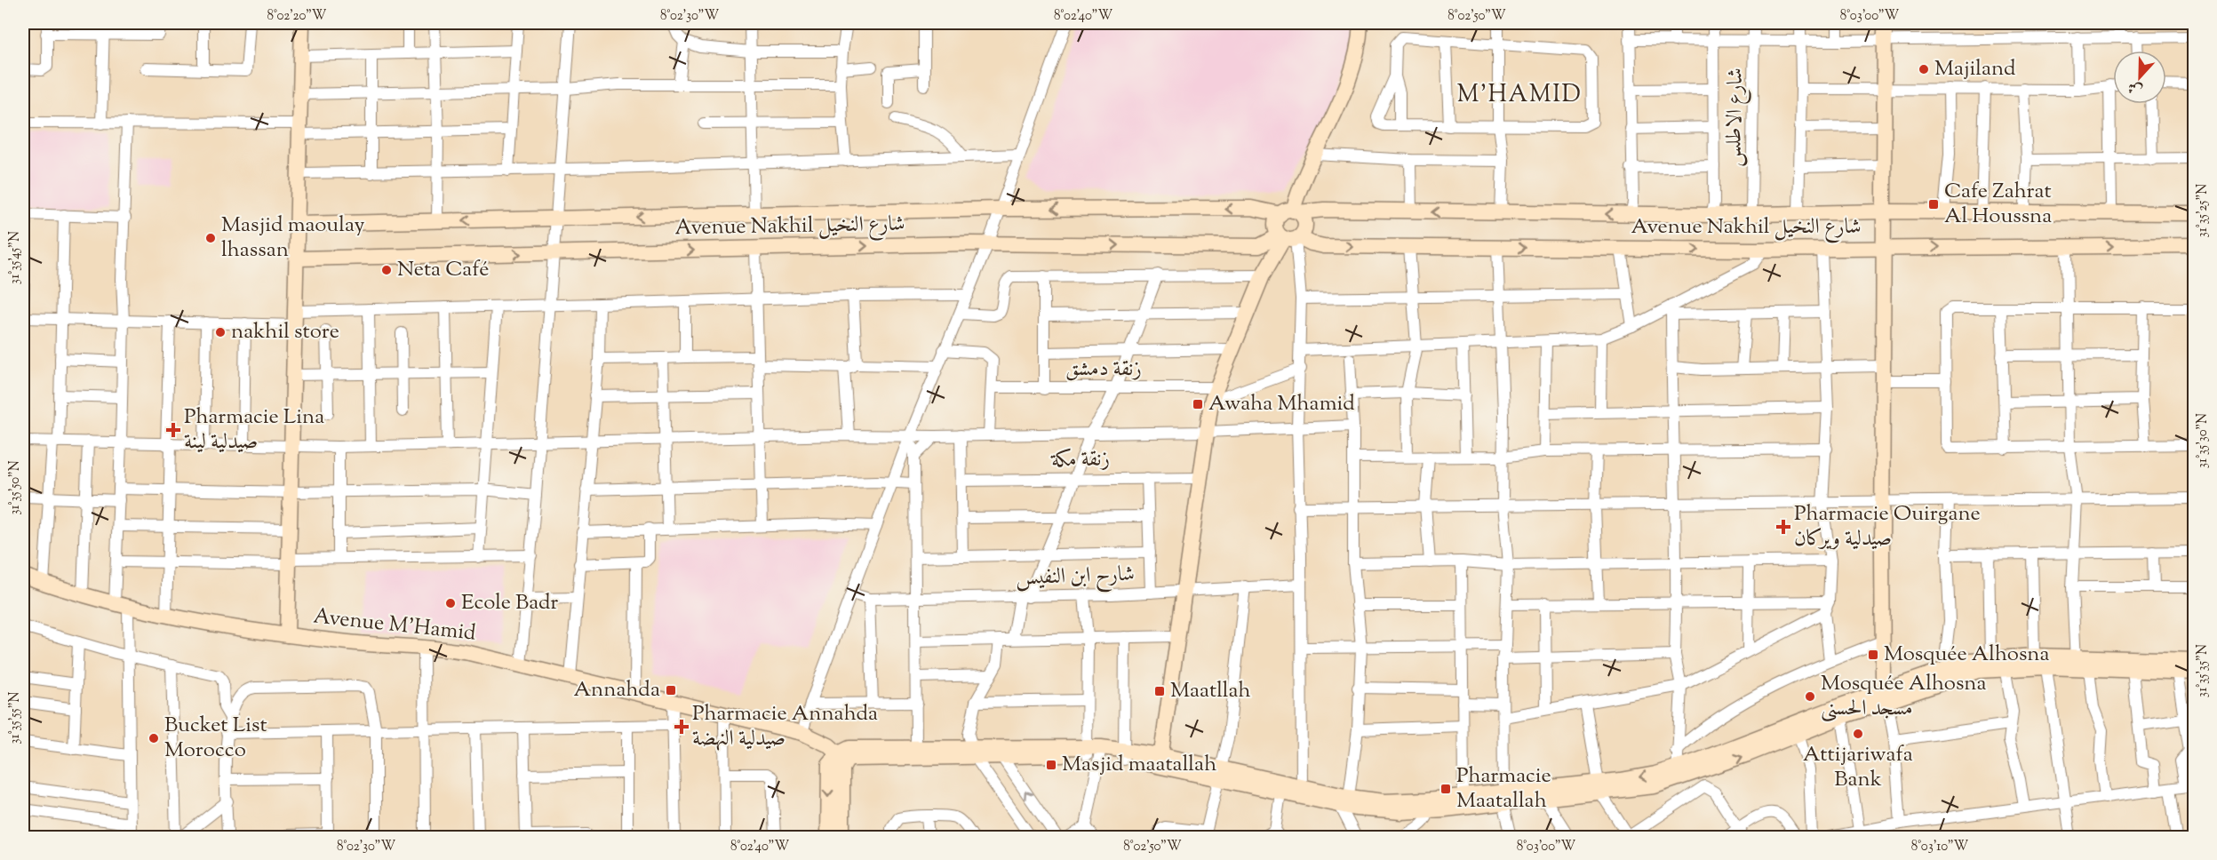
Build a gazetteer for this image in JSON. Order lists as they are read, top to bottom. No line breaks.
{"streets":{"street":["شارع الاطلس","Avenue Nakhil شارع النخيل","زنقة دمشق","زنقة مكة","شارح ابن النفيس","Avenue M'Hamid"]},"crossings":[["شارع الاطلس","Avenue Nakhil شارع النخيل"]],"districts":["M'HAMID"],"places":{"other":["Majiland","Masjid maoulay lhassan","Neta Café","nakhil store","Ecole Badr","Mosquée Alhosna مسجد الحسنى","Attijariwafa Bank","Bucket List Morocco"],"transit":["Cafe Zahrat Al Houssna","Awaha Mhamid","Mosquée Alhosna","Annahda","Maatllah","Masjid maatallah","Pharmacie Maatallah"],"health":["Pharmacie Lina صيدلية لينة","Pharmacie Ouirgane صيدلية ويركان","Pharmacie Annahda صيدلية النهضة"]},"north":"bottom","coordinates":["8°02'20\"W","8°02'30\"W","8°02'40\"W","8°02'50\"W","8°03'00\"W","31°35'25\"N","31°35'45\"N","31°35'30\"N","31°35'50\"N","31°35'35\"N","31°35'55\"N","8°03'10\"W"]}
